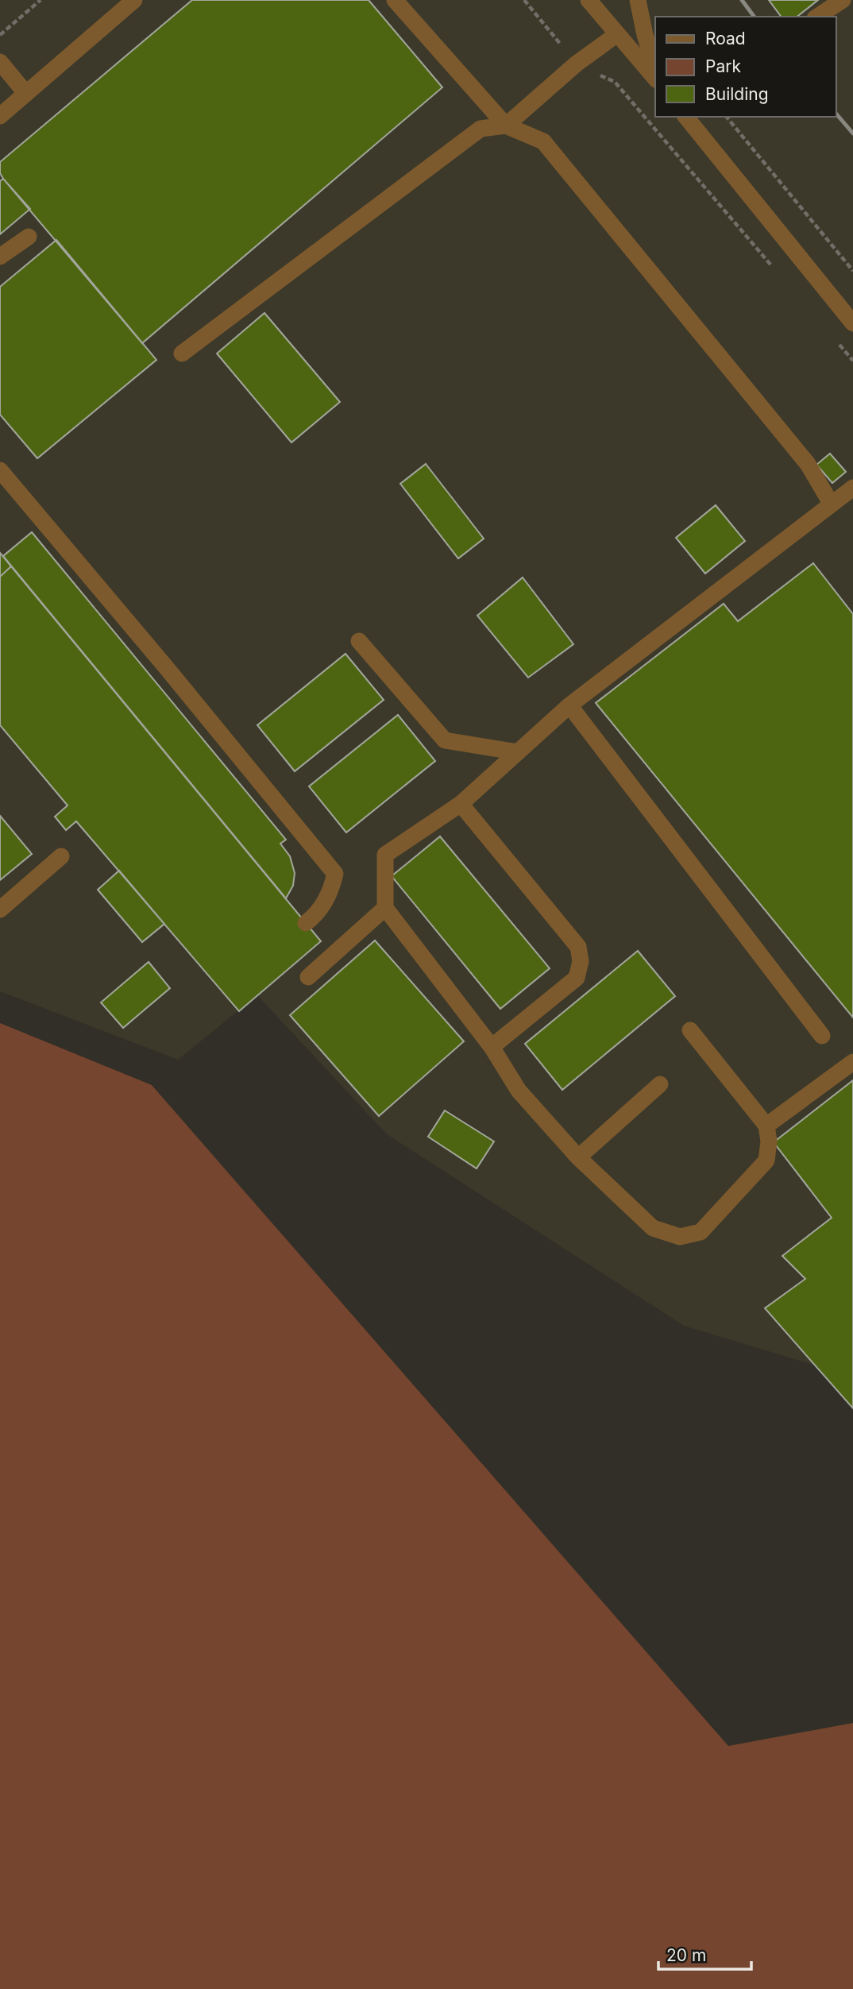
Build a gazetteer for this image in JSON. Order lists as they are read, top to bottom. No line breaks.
{"legend":["Road","Park","Building"],"scale_bar":"20 m"}
